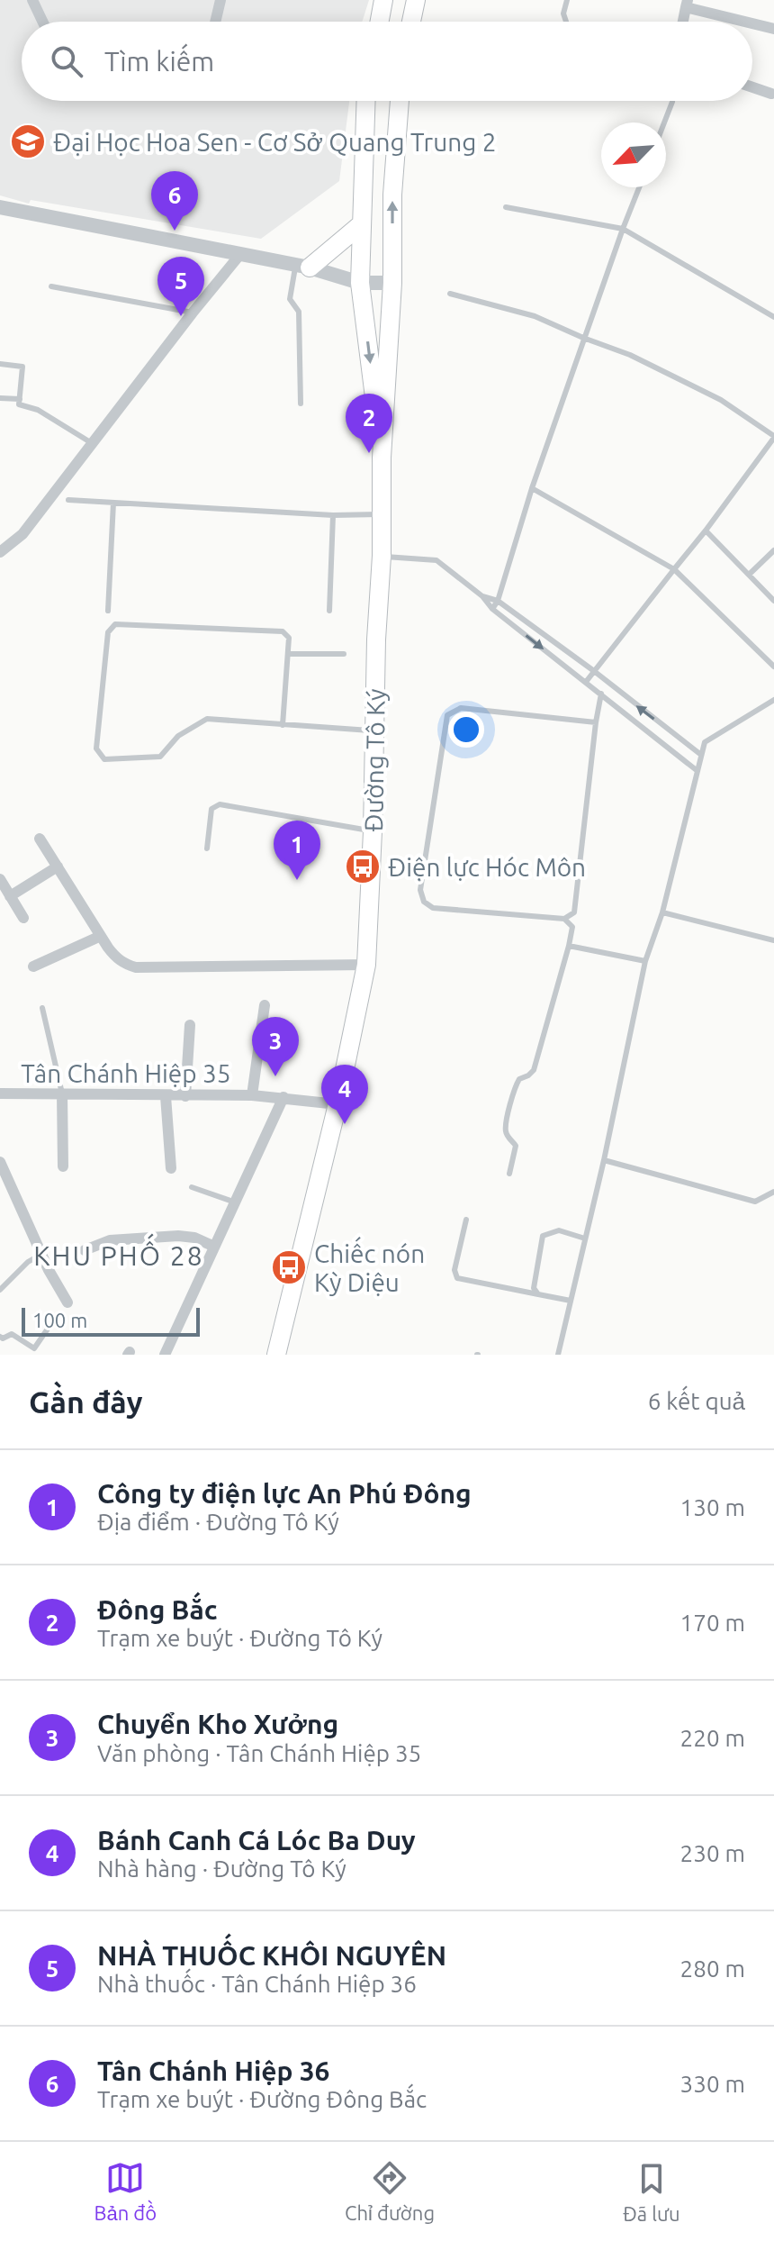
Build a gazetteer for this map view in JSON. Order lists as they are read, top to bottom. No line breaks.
{"streets":{"main road":["Đường Tô Ký"],"street":["Tân Chánh Hiệp 35"]},"crossings":[["Đường Tô Ký","Tân Chánh Hiệp 35"]],"districts":["KHU PHỐ 28"],"places":{"school or university":["Đại Học Hoa Sen - Cơ Sở Quang Trung 2"],"bus stop":["Điện lực Hóc Môn","Chiếc nón Kỳ Diệu"]},"scale_bar":"100 m","north":"bottom left","page":{"search":"Tìm kiếm","pins":["6","5","2","1","3","4"],"scale":"100 m","heading":["Gần đây","6 kết quả"],"list":[{"mark":"1","name":"Công ty điện lực An Phú Đông","note":"Địa điểm · Đường Tô Ký","value":"130 m"},{"mark":"2","name":"Đông Bắc","note":"Trạm xe buýt · Đường Tô Ký","value":"170 m"},{"mark":"3","name":"Chuyển Kho Xưởng","note":"Văn phòng · Tân Chánh Hiệp 35","value":"220 m"},{"mark":"4","name":"Bánh Canh Cá Lóc Ba Duy","note":"Nhà hàng · Đường Tô Ký","value":"230 m"},{"mark":"5","name":"NHÀ THUỐC KHÔI NGUYÊN","note":"Nhà thuốc · Tân Chánh Hiệp 36","value":"280 m"},{"mark":"6","name":"Tân Chánh Hiệp 36","note":"Trạm xe buýt · Đường Đông Bắc","value":"330 m"}],"nav":["Bản đồ","Chỉ đường","Đã lưu"]}}
